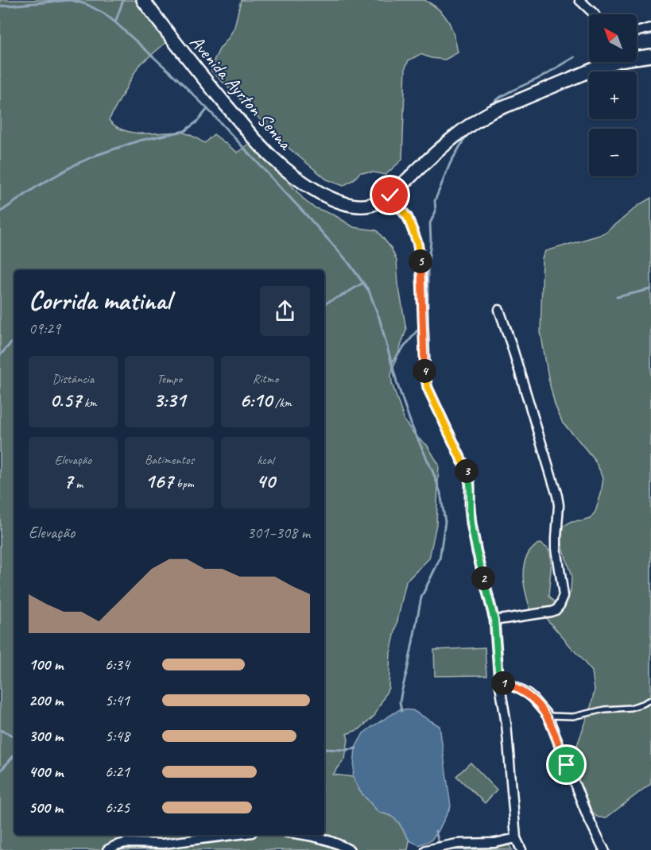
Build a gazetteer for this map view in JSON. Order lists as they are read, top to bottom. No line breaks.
{"streets":{"street":["Avenida Ayrton Senna"]},"north":"top left","page":{"map_buttons":["+","−"],"pins":["5","4","3","2","1"],"heading":["Corrida matinal","09:29"],"stats":[["Distância","0.57 km"],["Tempo","3:31"],["Ritmo","6:10 /km"],["Elevação","7 m"],["Batimentos","167 bpm"],["kcal","40"]],"chart":["Elevação","301–308 m"],"list":[{"name":"100 m","note":"6:34"},{"name":"200 m","note":"5:41"},{"name":"300 m","note":"5:48"},{"name":"400 m","note":"6:21"},{"name":"500 m","note":"6:25"}]}}
